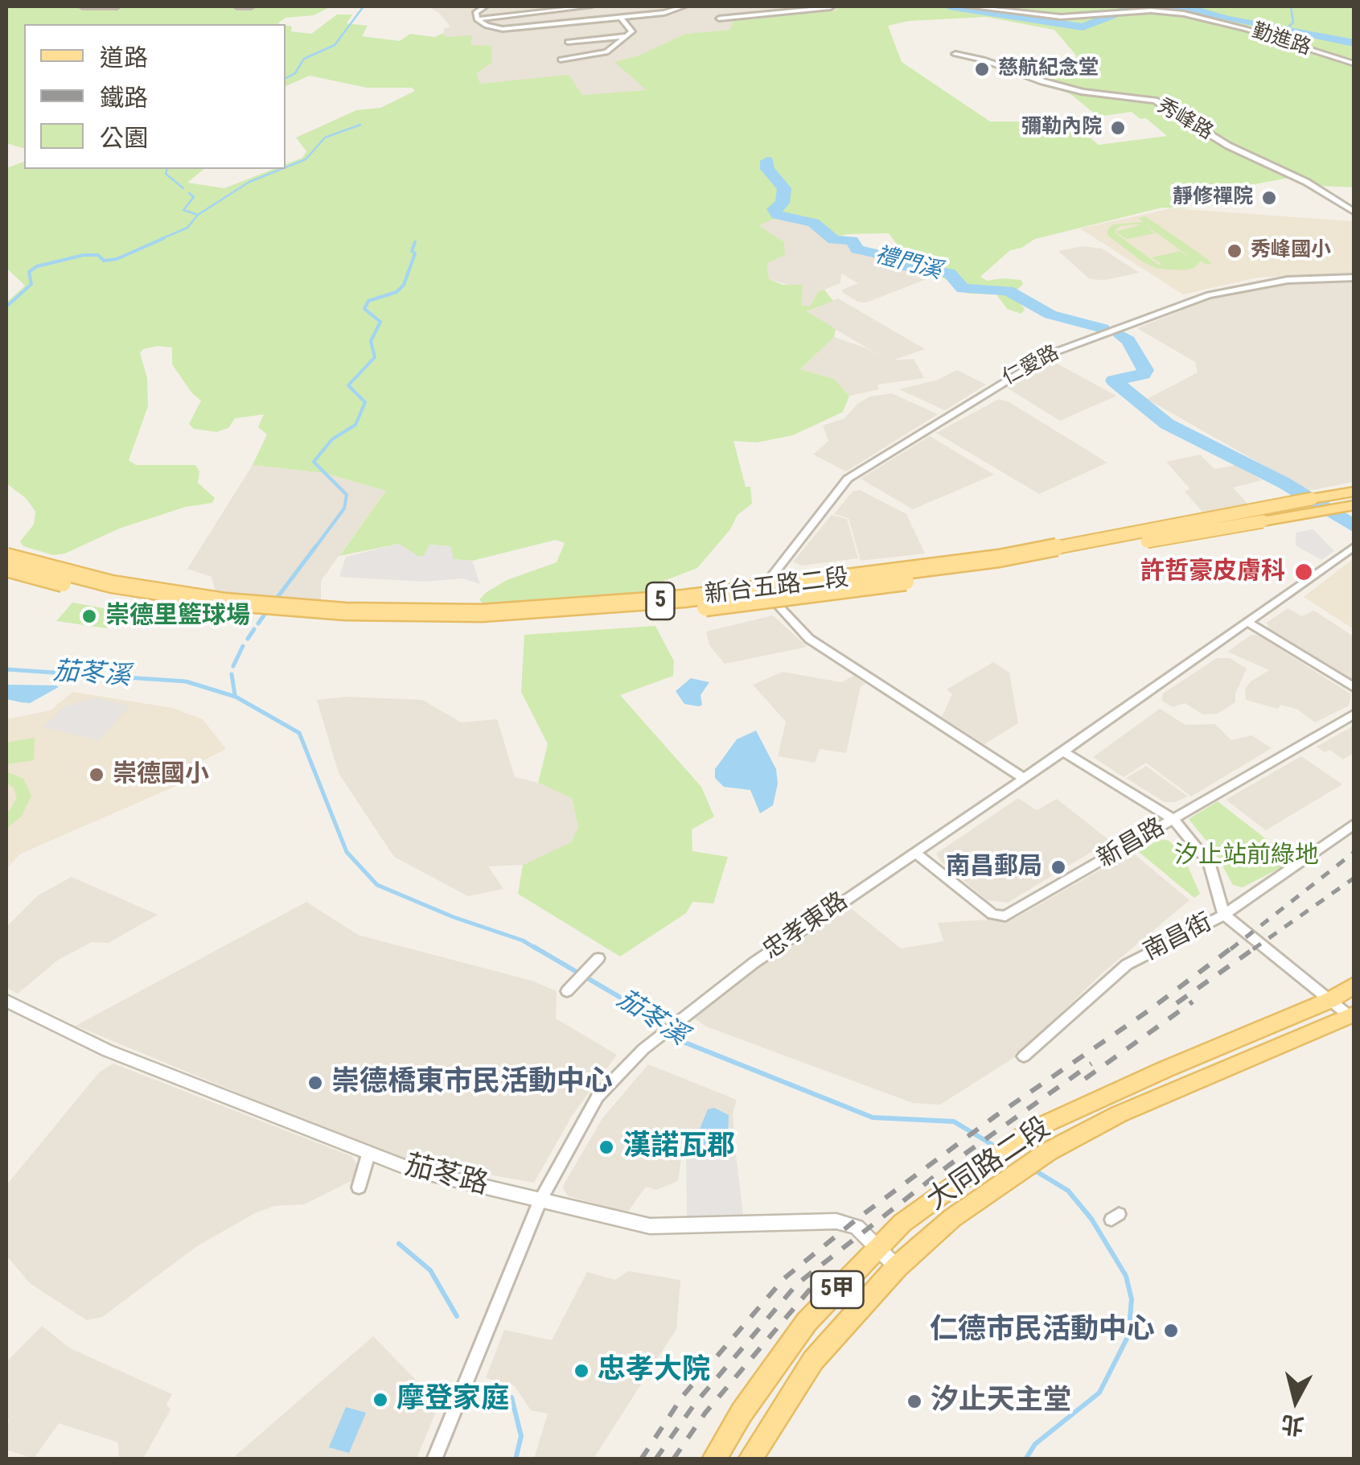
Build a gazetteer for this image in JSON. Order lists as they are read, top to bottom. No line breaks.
{"streets":{"main road":["新台五路二段","5","大同路二段","5甲"],"street":["勤進路","秀峰路","仁愛路","新昌路","忠孝東路","南昌街","茄苳路"]},"crossings":[["新昌路","忠孝東路"],["新昌路","南昌街"],["忠孝東路","南昌街"],["忠孝東路","茄苳路"],["大同路二段","茄苳路"]],"water":["禮門溪","茄苳溪"],"parks":["汐止站前綠地"],"places":["慈航紀念堂","彌勒內院","靜修禪院","秀峰國小","許哲豪皮膚科","崇德里籃球場","崇德國小","南昌郵局","崇德橋東市民活動中心","漢諾瓦郡","仁德市民活動中心","忠孝大院","摩登家庭","汐止天主堂"],"legend":["道路","鐵路","公園"],"north":"bottom"}
